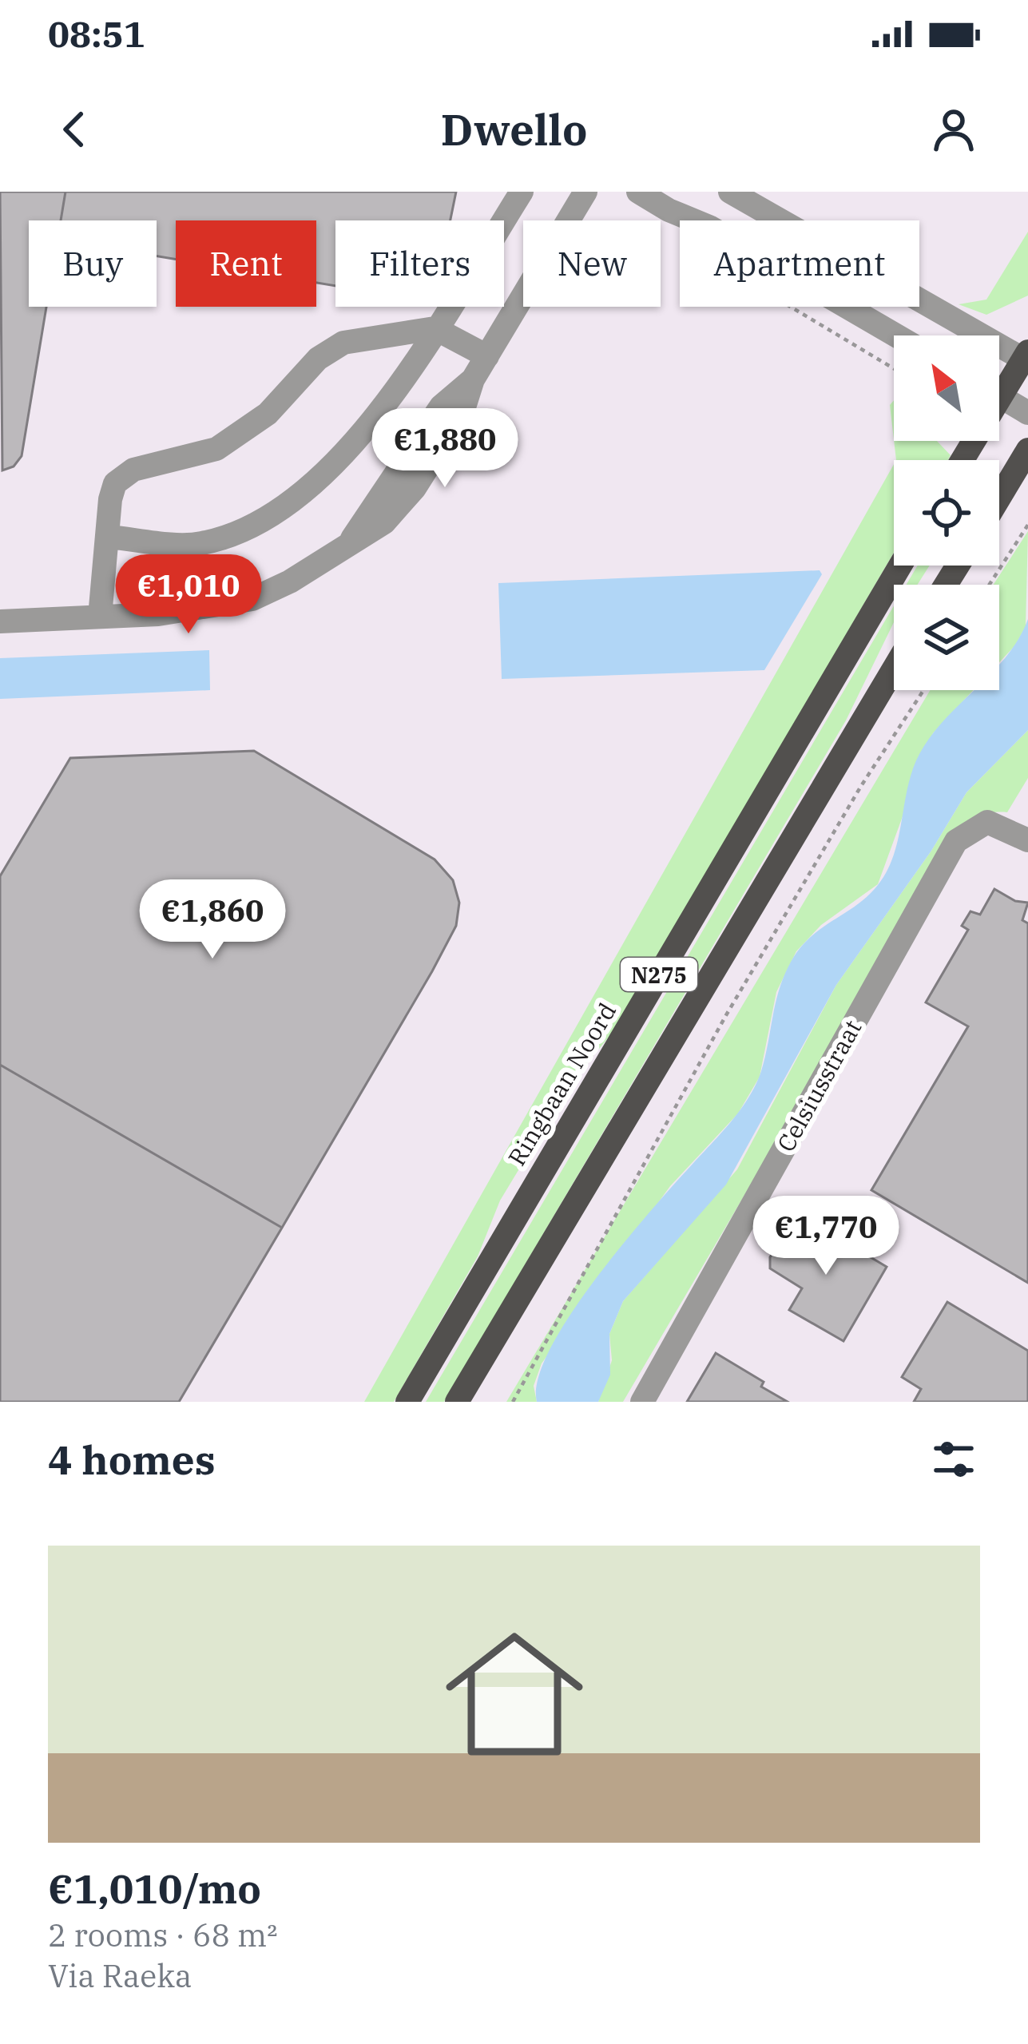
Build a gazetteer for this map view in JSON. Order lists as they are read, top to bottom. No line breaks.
{"streets":{"main road":["N275","Ringbaan Noord"],"street":["Celsiusstraat"]},"north":"top left","page":{"status":"08:51","header":"Dwello","chip":["Buy","Rent","Filters","New","Apartment"],"price":["€1,880","€1,010","€1,860","€1,770"],"heading":"4 homes","list":[{"name":"€1,010/mo","note":"2 rooms · 68 m² · Via Raeka"}]}}
